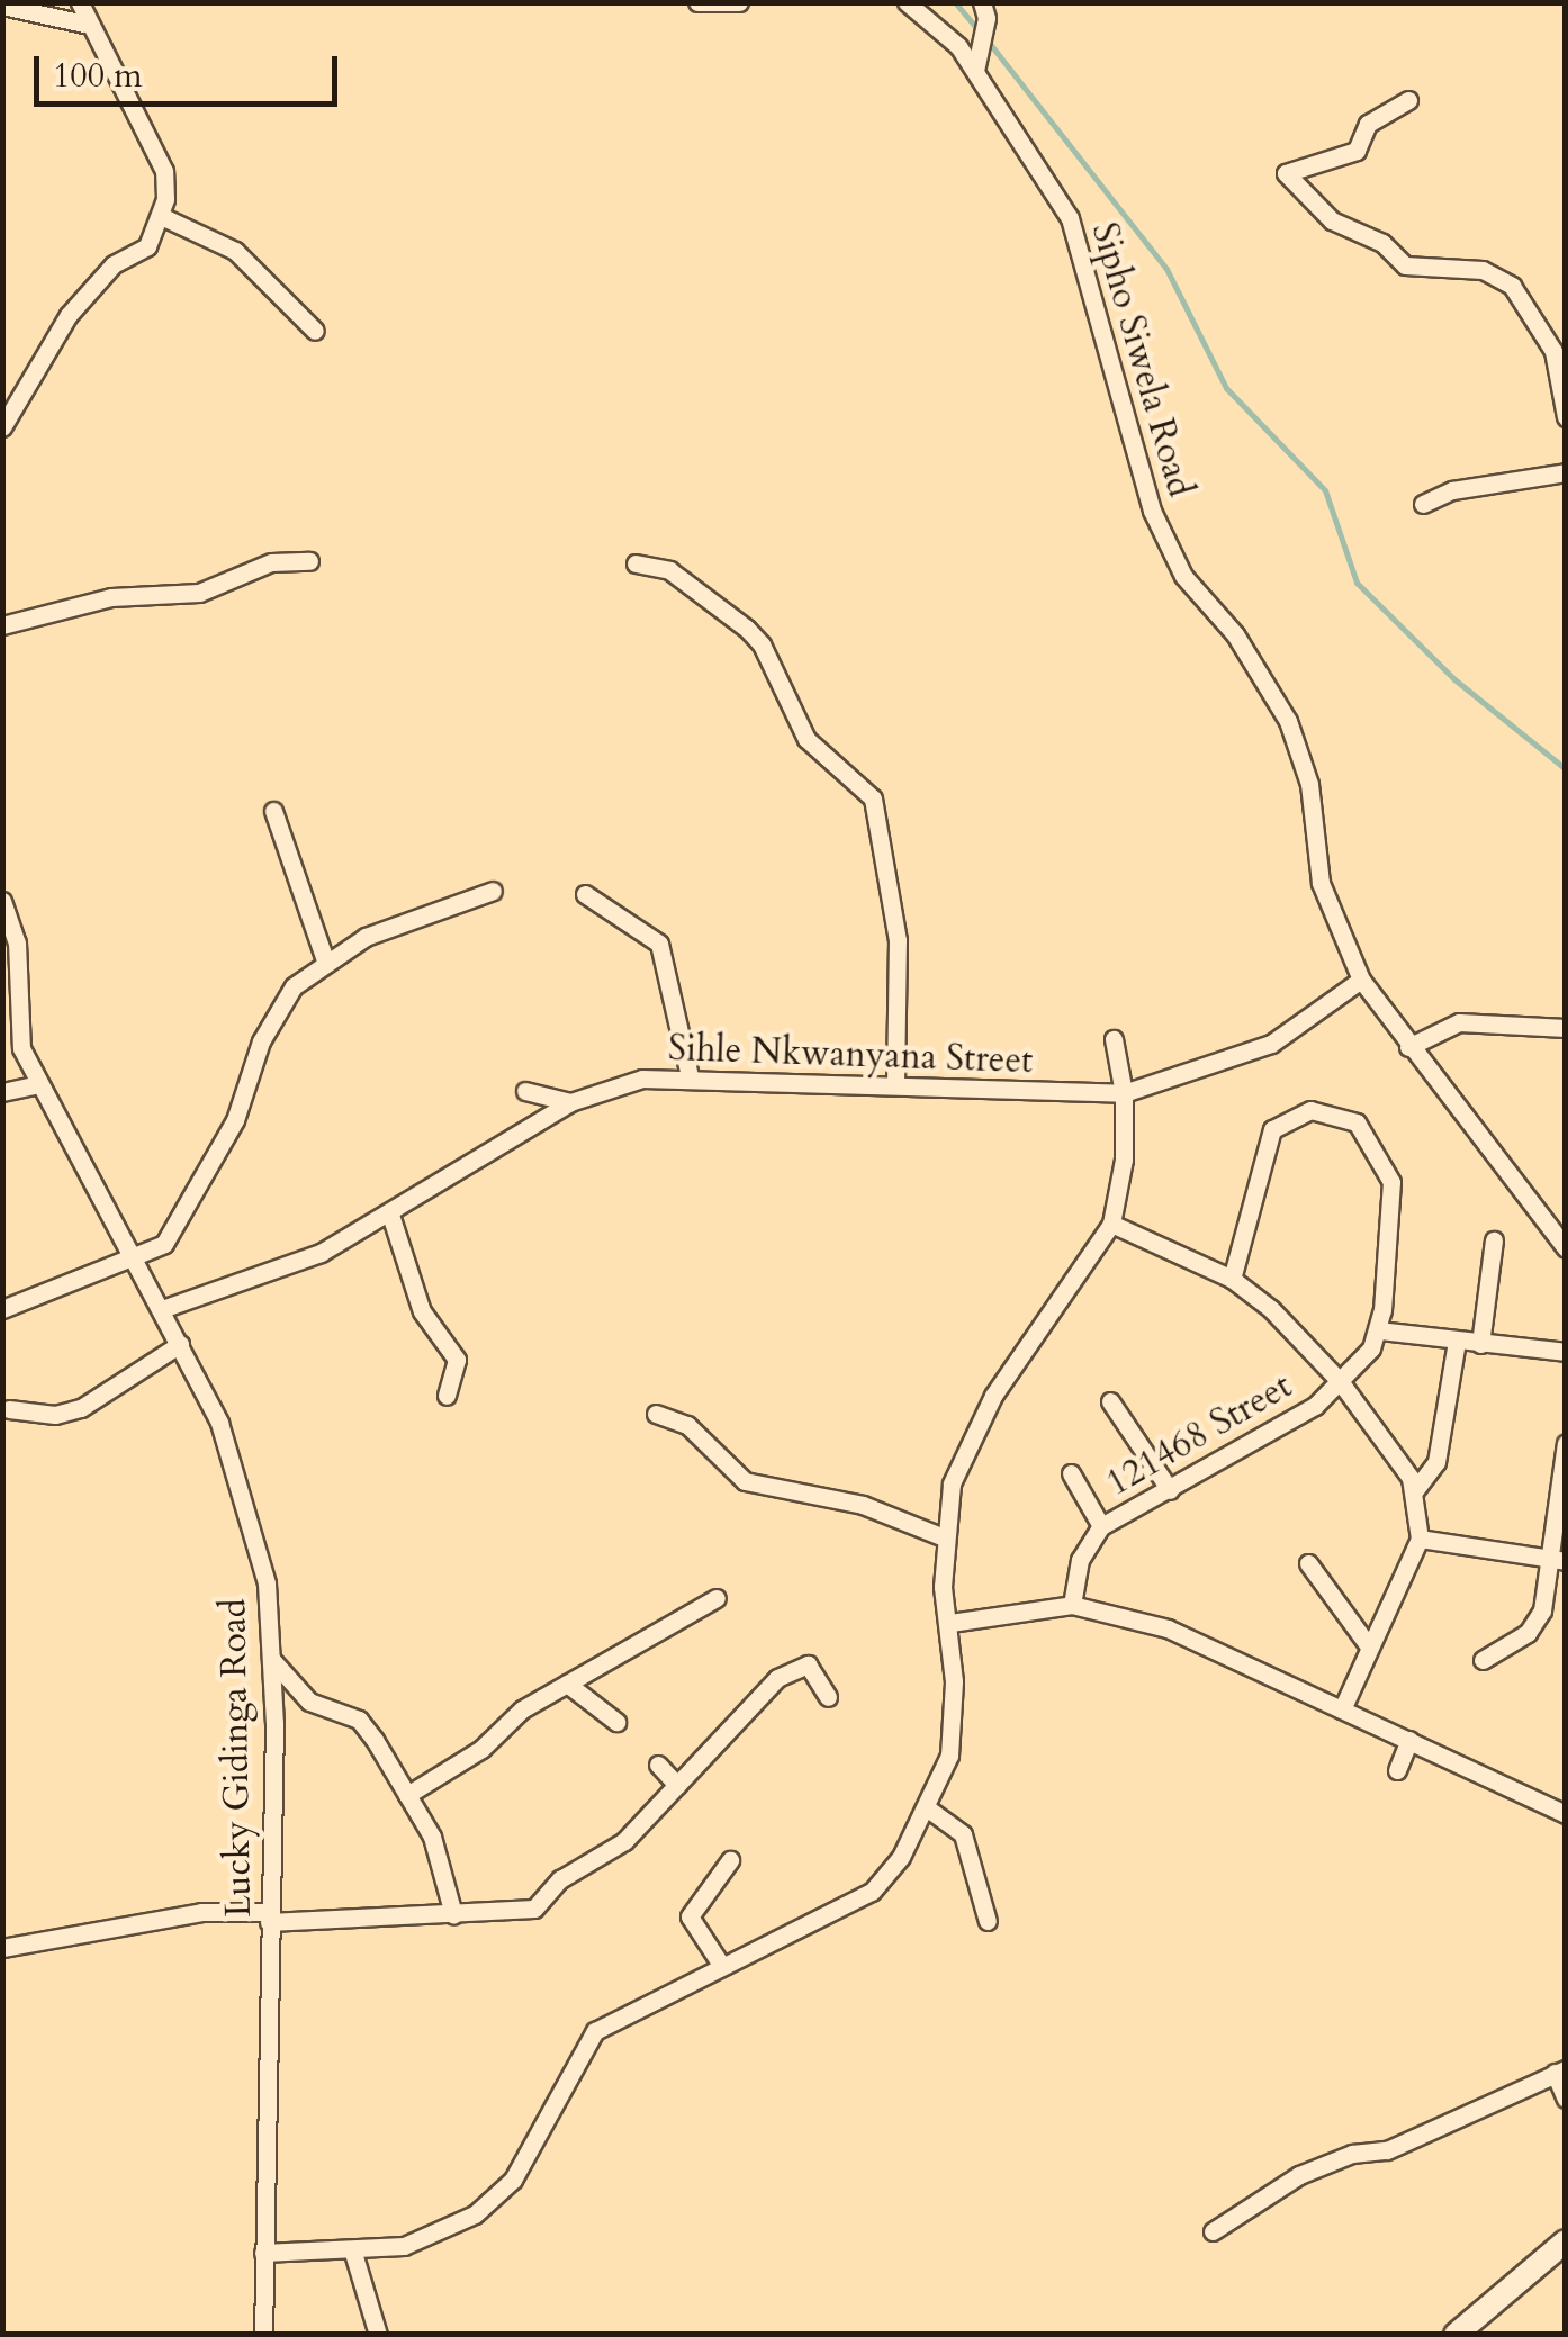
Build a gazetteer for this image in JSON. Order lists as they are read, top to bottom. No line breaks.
{"streets":{"street":["Sipho Siwela Road","Sihle Nkwanyana Street","121468 Street","Lucky Gidinga Road"]},"crossings":[["Sipho Siwela Road","Sihle Nkwanyana Street"],["Sihle Nkwanyana Street","Lucky Gidinga Road"]],"scale_bar":"100 m"}
